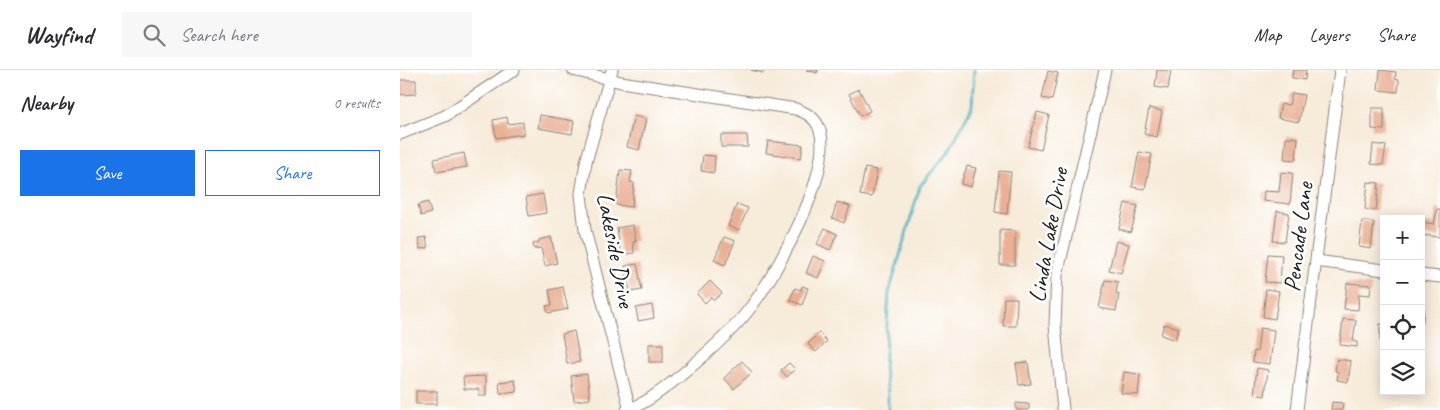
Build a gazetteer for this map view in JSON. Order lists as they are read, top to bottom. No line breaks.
{"streets":{"street":["Linda Lake Drive","Pencade Lane","Lakeside Drive"]},"page":{"header":"Wayfind","search":"Search here","nav":["Map","Layers","Share"],"heading":["Nearby","0 results"],"buttons":["Save","Share"],"map_buttons":["+","−"]}}
